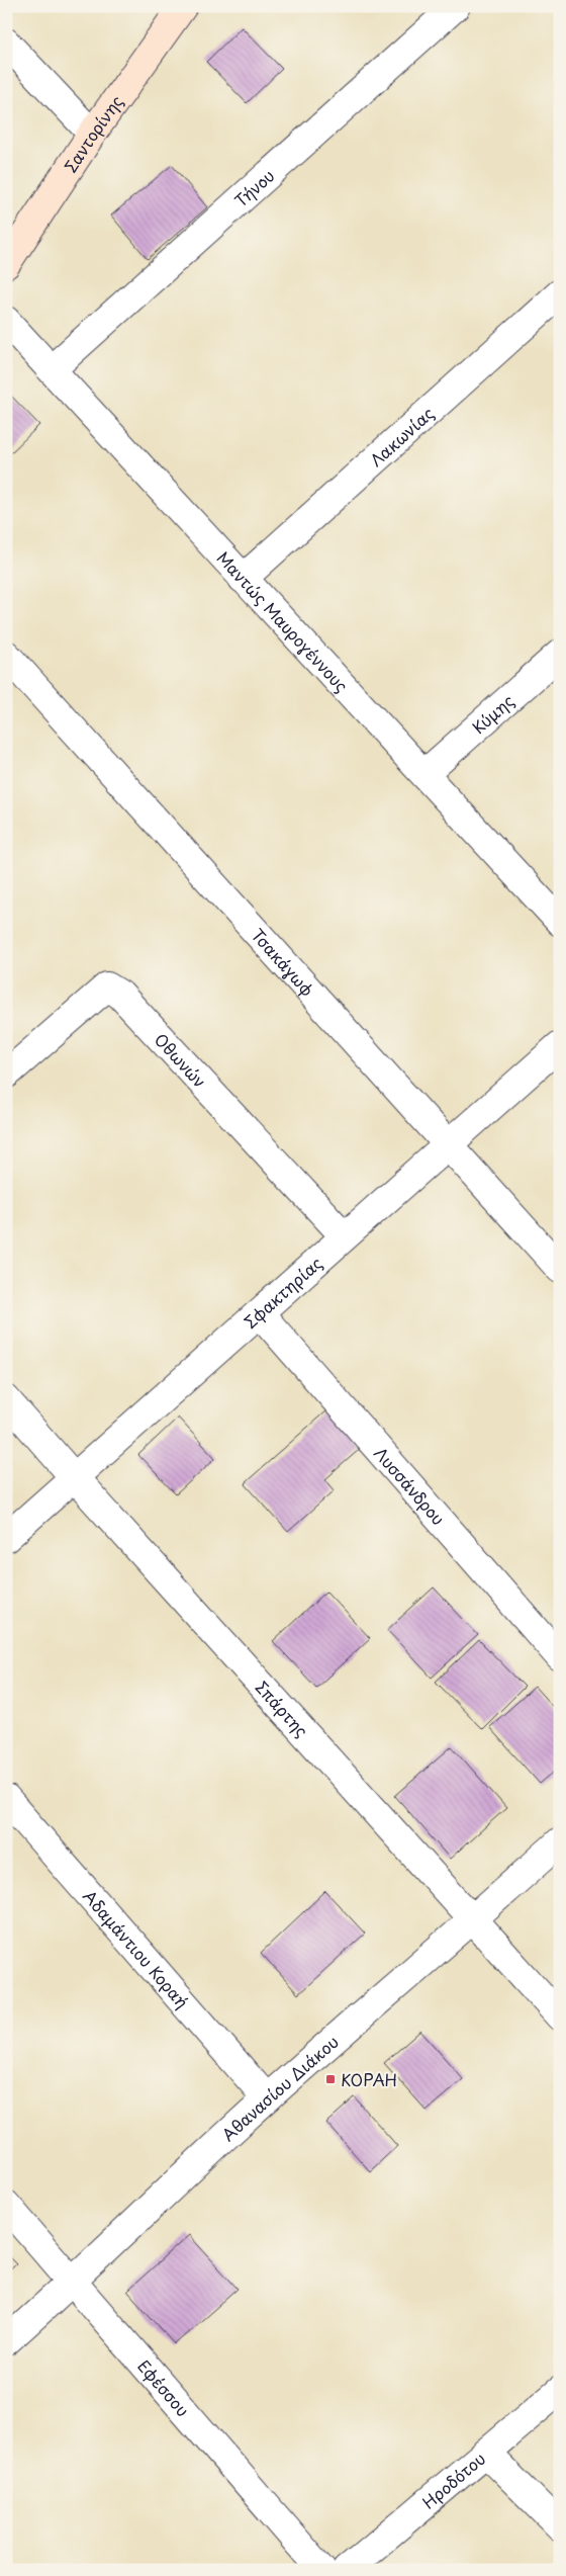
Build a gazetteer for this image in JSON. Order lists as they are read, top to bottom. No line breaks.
{"streets":{"street":["Σαντορίνης","Τήνου","Λακωνίας","Μαντώς Μαυρογέννους","Κύμης","Τσακάγωφ","Οθωνών","Σφακτηρίας","Λυσσάνδρου","Σπάρτης","Αδαμάντιου Κοραή","Αθανασίου Διάκου","Εφέσσου","Ηροδότου"]},"crossings":[["Τήνου","Μαντώς Μαυρογέννους"],["Λακωνίας","Μαντώς Μαυρογέννους"],["Μαντώς Μαυρογέννους","Κύμης"],["Τσακάγωφ","Σφακτηρίας"],["Οθωνών","Σφακτηρίας"],["Σφακτηρίας","Λυσσάνδρου"],["Σφακτηρίας","Σπάρτης"],["Σπάρτης","Αθανασίου Διάκου"],["Αδαμάντιου Κοραή","Αθανασίου Διάκου"],["Αθανασίου Διάκου","Εφέσσου"]],"places":{"transit":["ΚΟΡΑΗ"]}}
